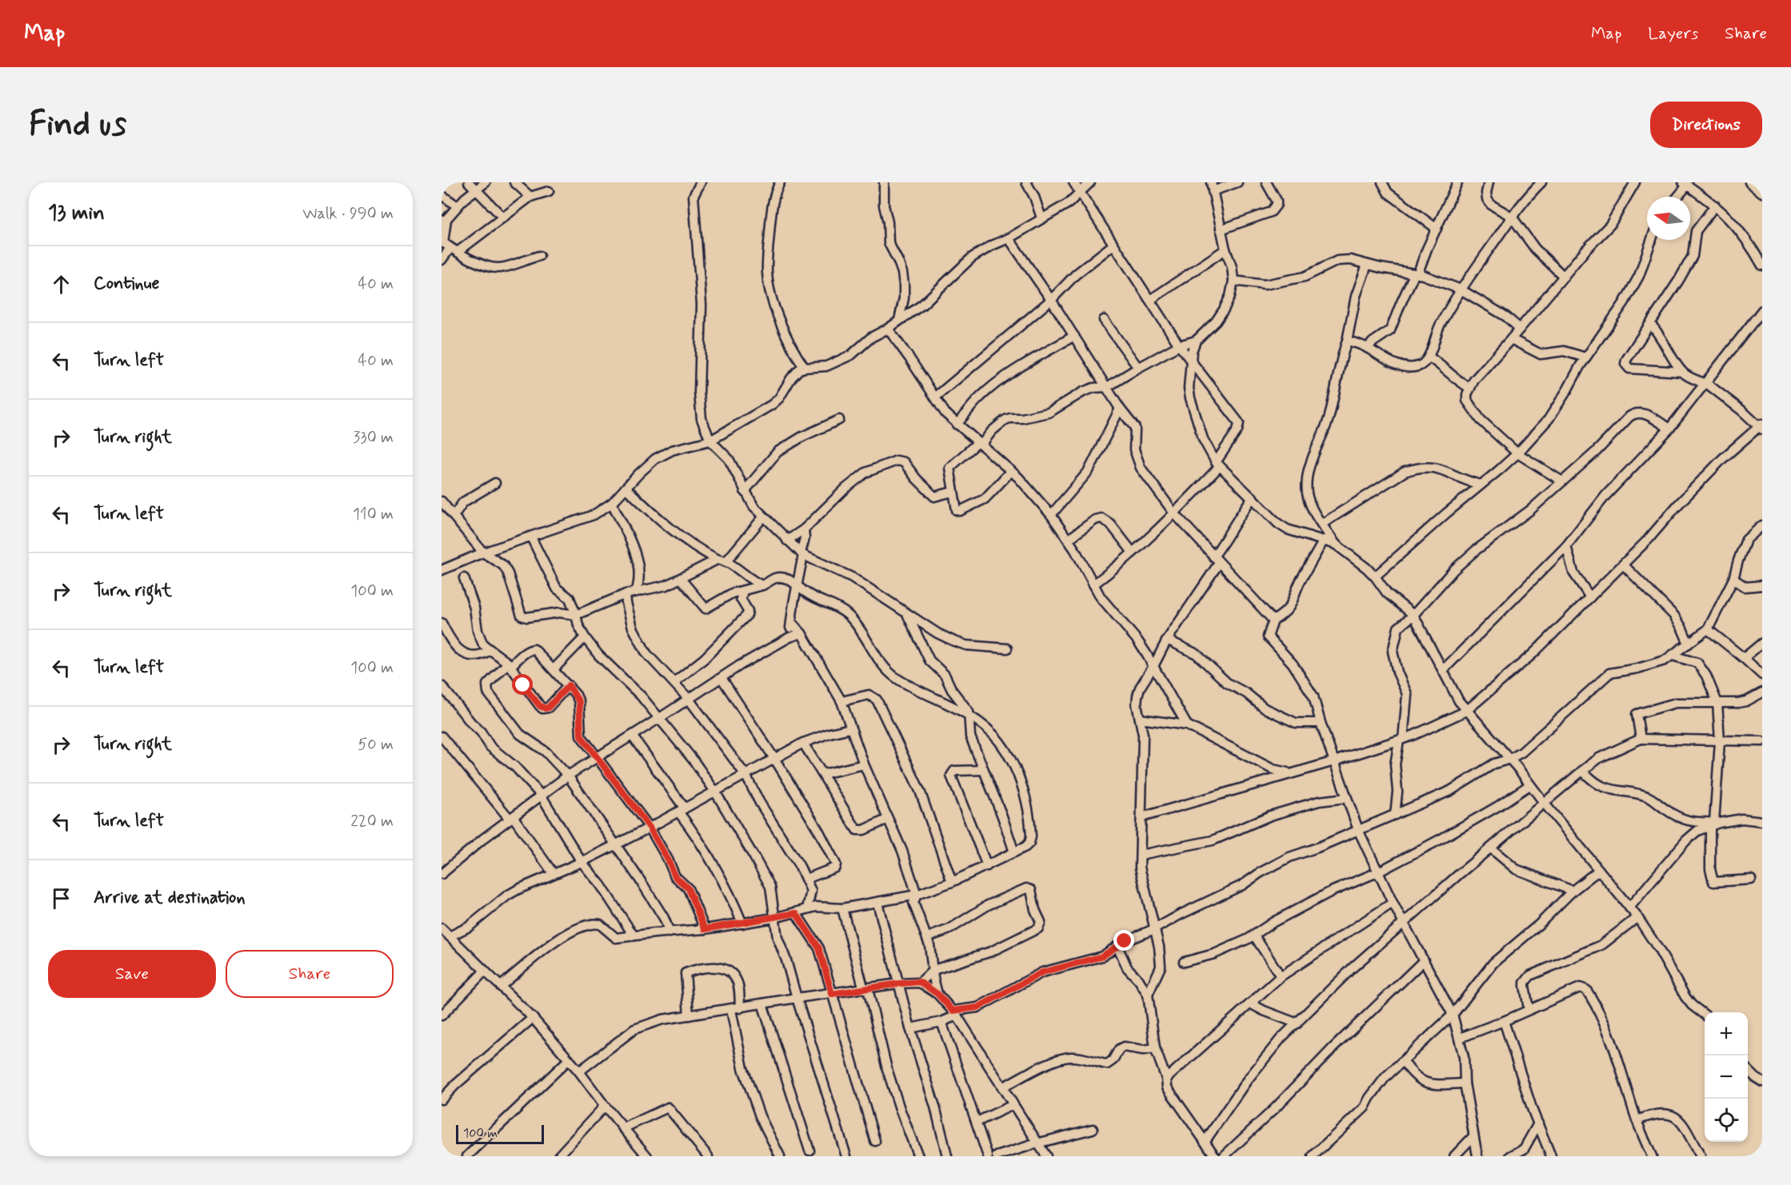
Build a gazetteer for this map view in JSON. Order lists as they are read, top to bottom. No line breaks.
{"scale_bar":"100 m","north":"left","page":{"header":"Map","nav":["Map","Layers","Share"],"buttons":["Directions",["Save","Share"]],"title":"Find us","heading":["13 min","Walk · 990 m"],"list":[["Continue","40 m"],["Turn left","40 m"],["Turn right","330 m"],["Turn left","110 m"],["Turn right","100 m"],["Turn left","100 m"],["Turn right","50 m"],["Turn left","220 m"],"Arrive at destination"],"map_buttons":["+","−"],"scale":"100 m"}}
